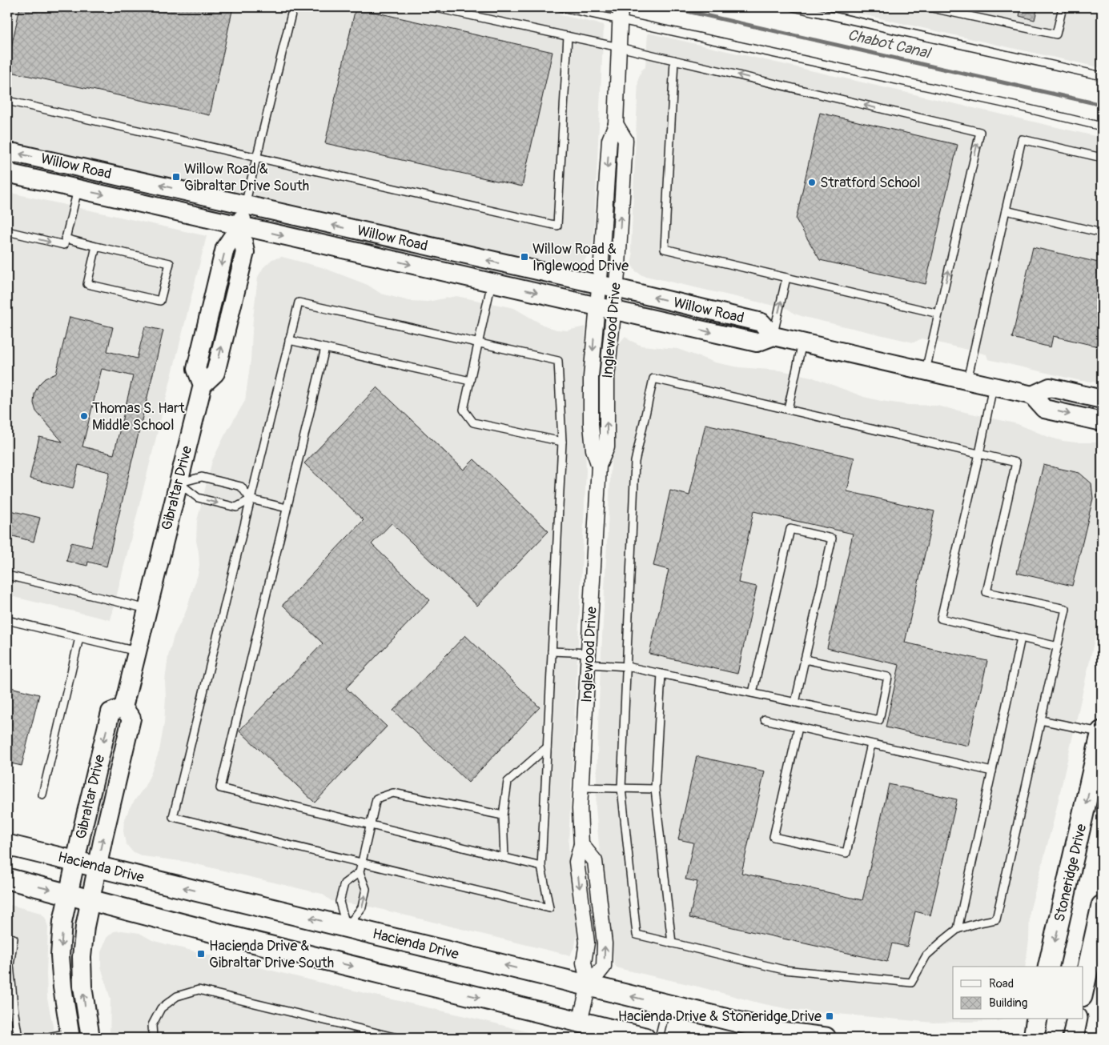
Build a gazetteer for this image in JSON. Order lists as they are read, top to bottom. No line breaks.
{"streets":{"main road":["Hacienda Drive","Stoneridge Drive"],"street":["Willow Road","Inglewood Drive","Gibraltar Drive"]},"crossings":[["Willow Road","Inglewood Drive"],["Willow Road","Gibraltar Drive"],["Inglewood Drive","Hacienda Drive"],["Gibraltar Drive","Hacienda Drive"]],"one_way":["Stoneridge Drive"],"water":["Chabot Canal"],"places":{"transit":["Willow Road & Gibraltar Drive South","Willow Road & Inglewood Drive","Hacienda Drive & Gibraltar Drive South","Hacienda Drive & Stoneridge Drive"],"other":["Stratford School","Thomas S. Hart Middle School"]},"legend":["Road","Building"]}
